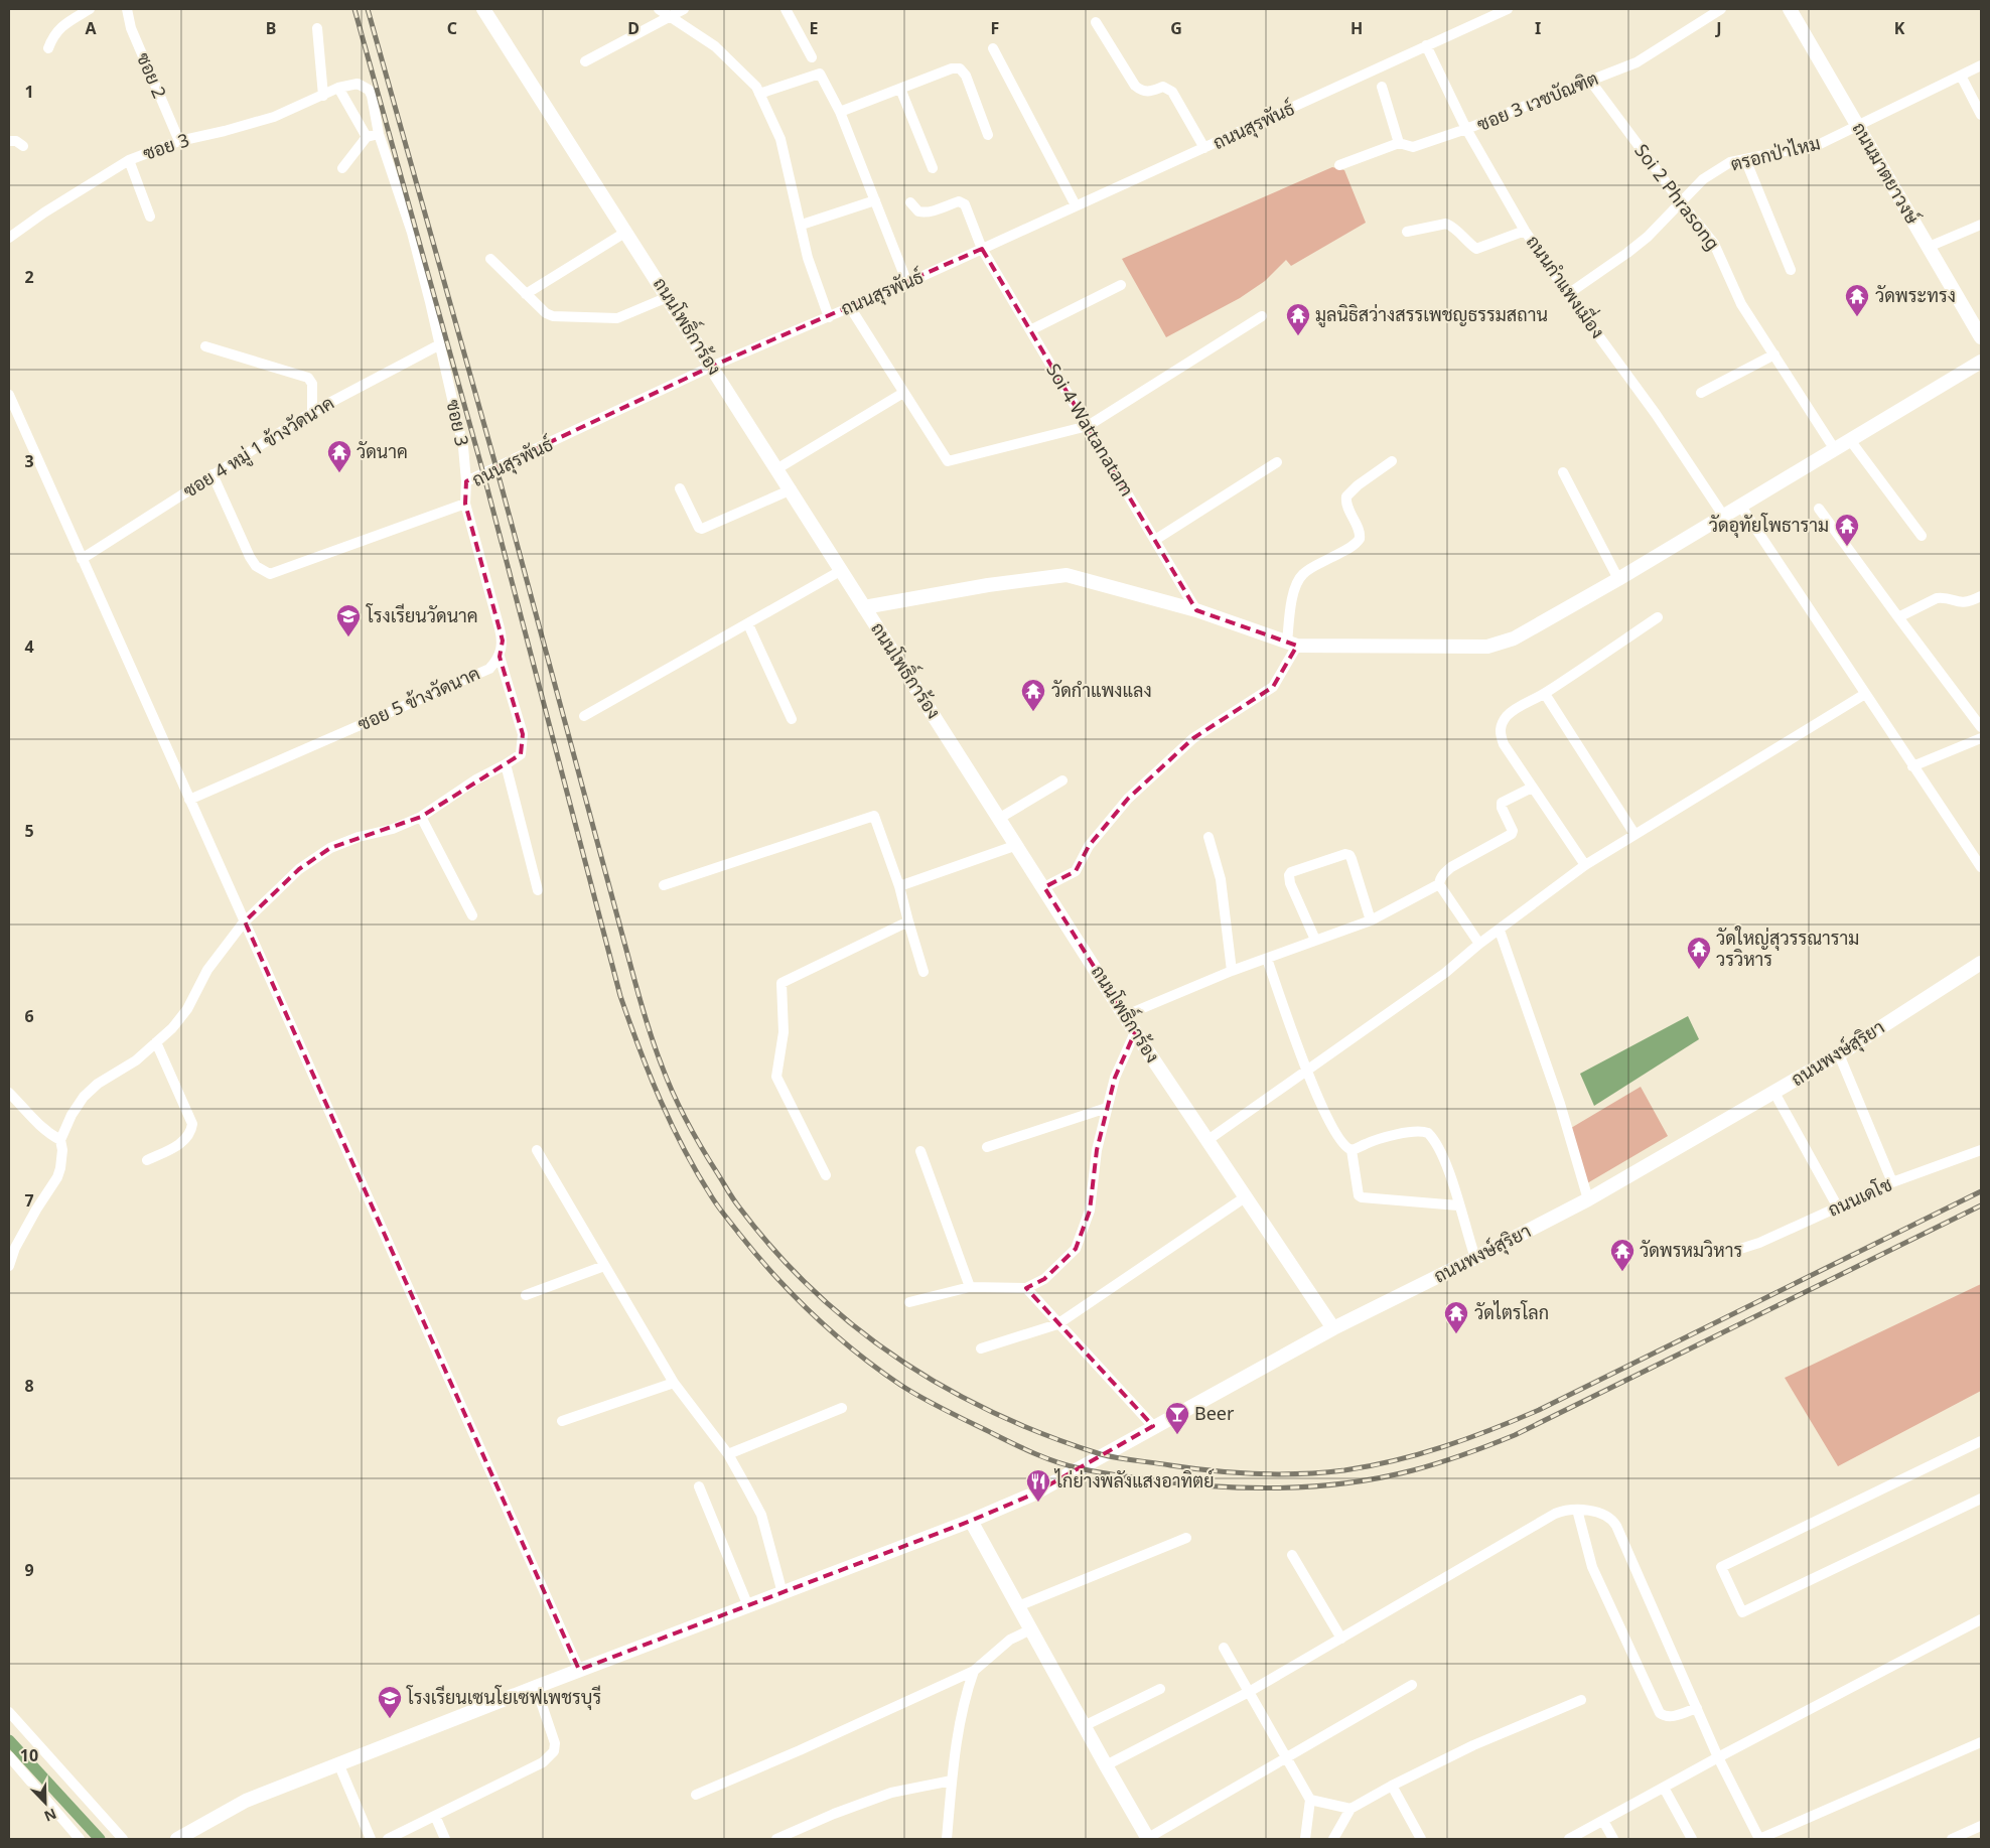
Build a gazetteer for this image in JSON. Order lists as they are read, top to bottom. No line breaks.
{"streets":{"street":["ซอย 2","ซอย 3 เวชบัณฑิต","ถนนสุรพันธ์","ซอย 3","ตรอกป่าไหม","ถนนมาตยาวงษ์","Soi 2 Phrasong","ถนนกำแพงเมี่อง","ถนนโพธิ์การ้อง","Soi 4 Wattanatam","ซอย 4 หมู่ 1 ข้างวัดนาค","ซอย 5 ข้างวัดนาค","ถนนพงษ์สุริยา","ถนนเดโช"]},"crossings":[["ซอย 2","ซอย 3"],["ซอย 3 เวชบัณฑิต","Soi 2 Phrasong"],["ซอย 3 เวชบัณฑิต","ถนนกำแพงเมี่อง"],["ถนนสุรพันธ์","ซอย 3"],["ถนนสุรพันธ์","ถนนกำแพงเมี่อง"],["ถนนสุรพันธ์","ถนนโพธิ์การ้อง"],["ถนนสุรพันธ์","Soi 4 Wattanatam"],["ถนนสุรพันธ์","ซอย 4 หมู่ 1 ข้างวัดนาค"],["ถนนสุรพันธ์","ซอย 5 ข้างวัดนาค"],["ซอย 3","ซอย 4 หมู่ 1 ข้างวัดนาค"],["ตรอกป่าไหม","ถนนมาตยาวงษ์"],["ตรอกป่าไหม","Soi 2 Phrasong"],["ตรอกป่าไหม","ถนนกำแพงเมี่อง"],["ถนนโพธิ์การ้อง","ถนนพงษ์สุริยา"]],"places":{"temple":["วัดพระทรง","มูลนิธิสว่างสรรเพชญธรรมสถาน","วัดนาค","วัดอุทัยโพธาราม","วัดกำแพงแลง","วัดใหญ่สุวรรณาราม วรวิหาร","วัดพรหมวิหาร","วัดไตรโลก"],"school or university":["โรงเรียนวัดนาค","โรงเรียนเซนโยเซฟเพชรบุรี"],"bar":["Beer"],"restaurant":["ไก่ย่างพลังแสงอาทิตย์"]},"north":"bottom right","grid":{"columns":["A","B","C","D","E","F","G","H","I","J","K"],"rows":["1","2","3","4","5","6","7","8","9","10"]}}
